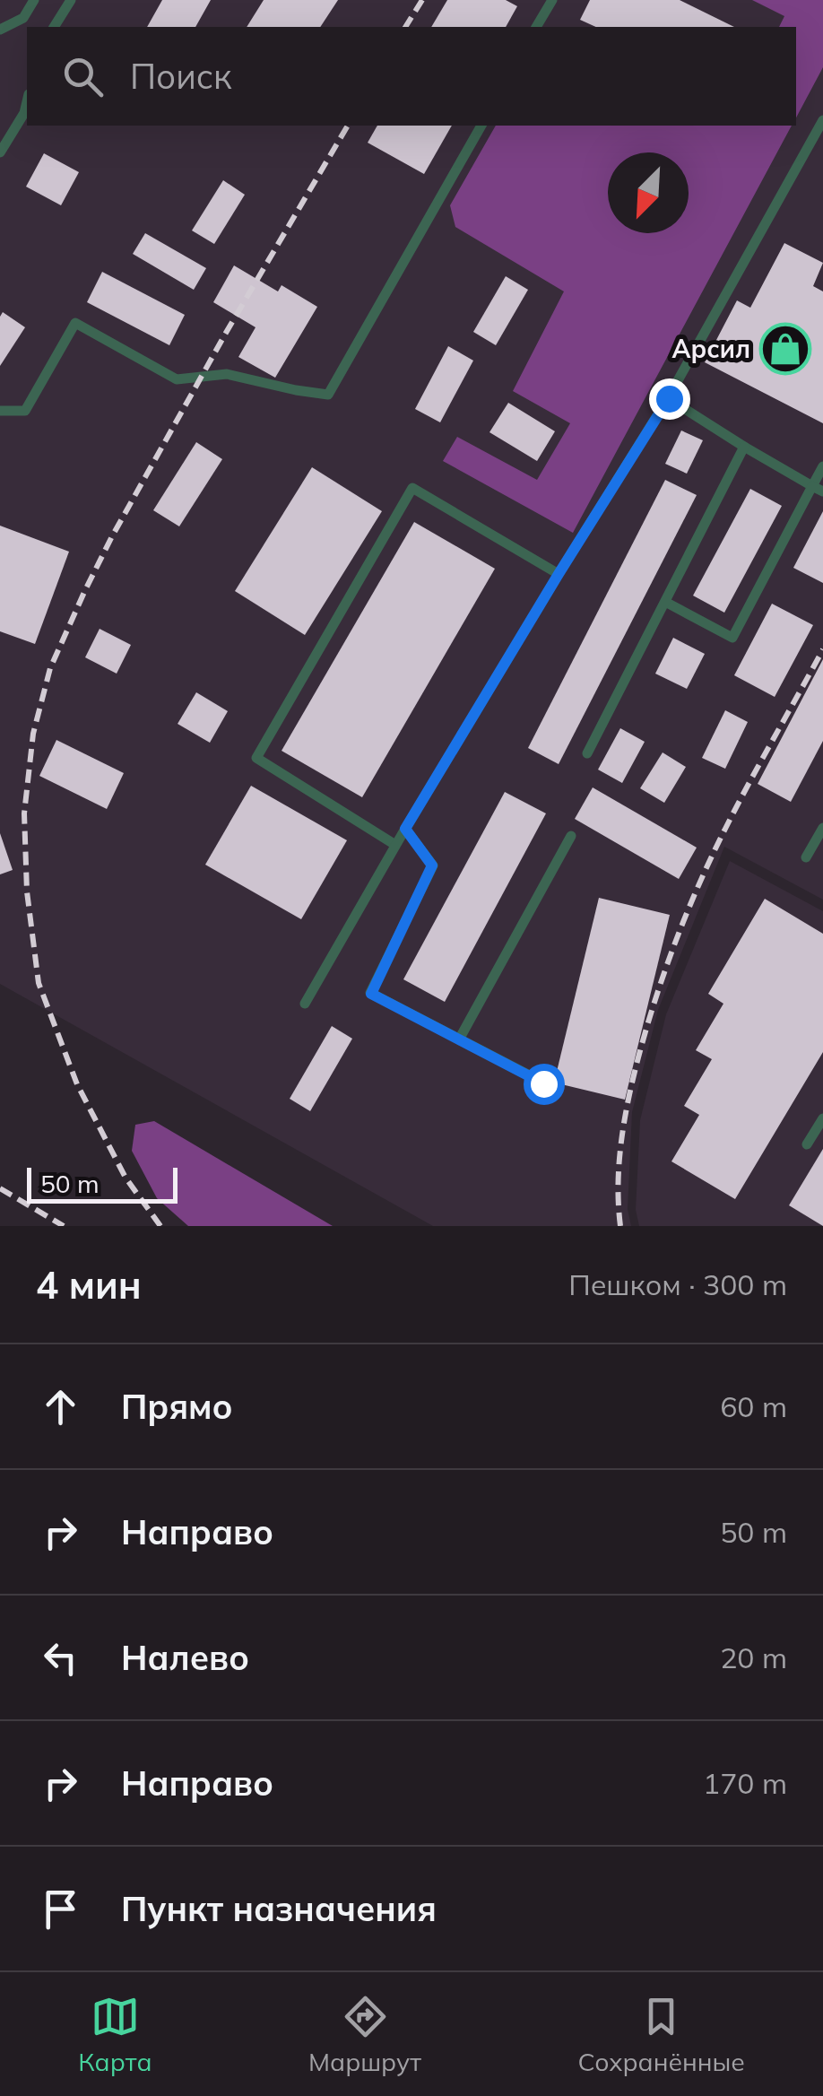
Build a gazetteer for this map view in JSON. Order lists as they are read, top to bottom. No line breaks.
{"places":{"shop":["Арсил"]},"scale_bar":"50 m","north":"bottom left","page":{"search":"Поиск","scale":"50 m","heading":["4 мин","Пешком · 300 m"],"list":[["Прямо","60 m"],["Направо","50 m"],["Налево","20 m"],["Направо","170 m"],"Пункт назначения"],"nav":["Карта","Маршрут","Сохранённые"]}}
